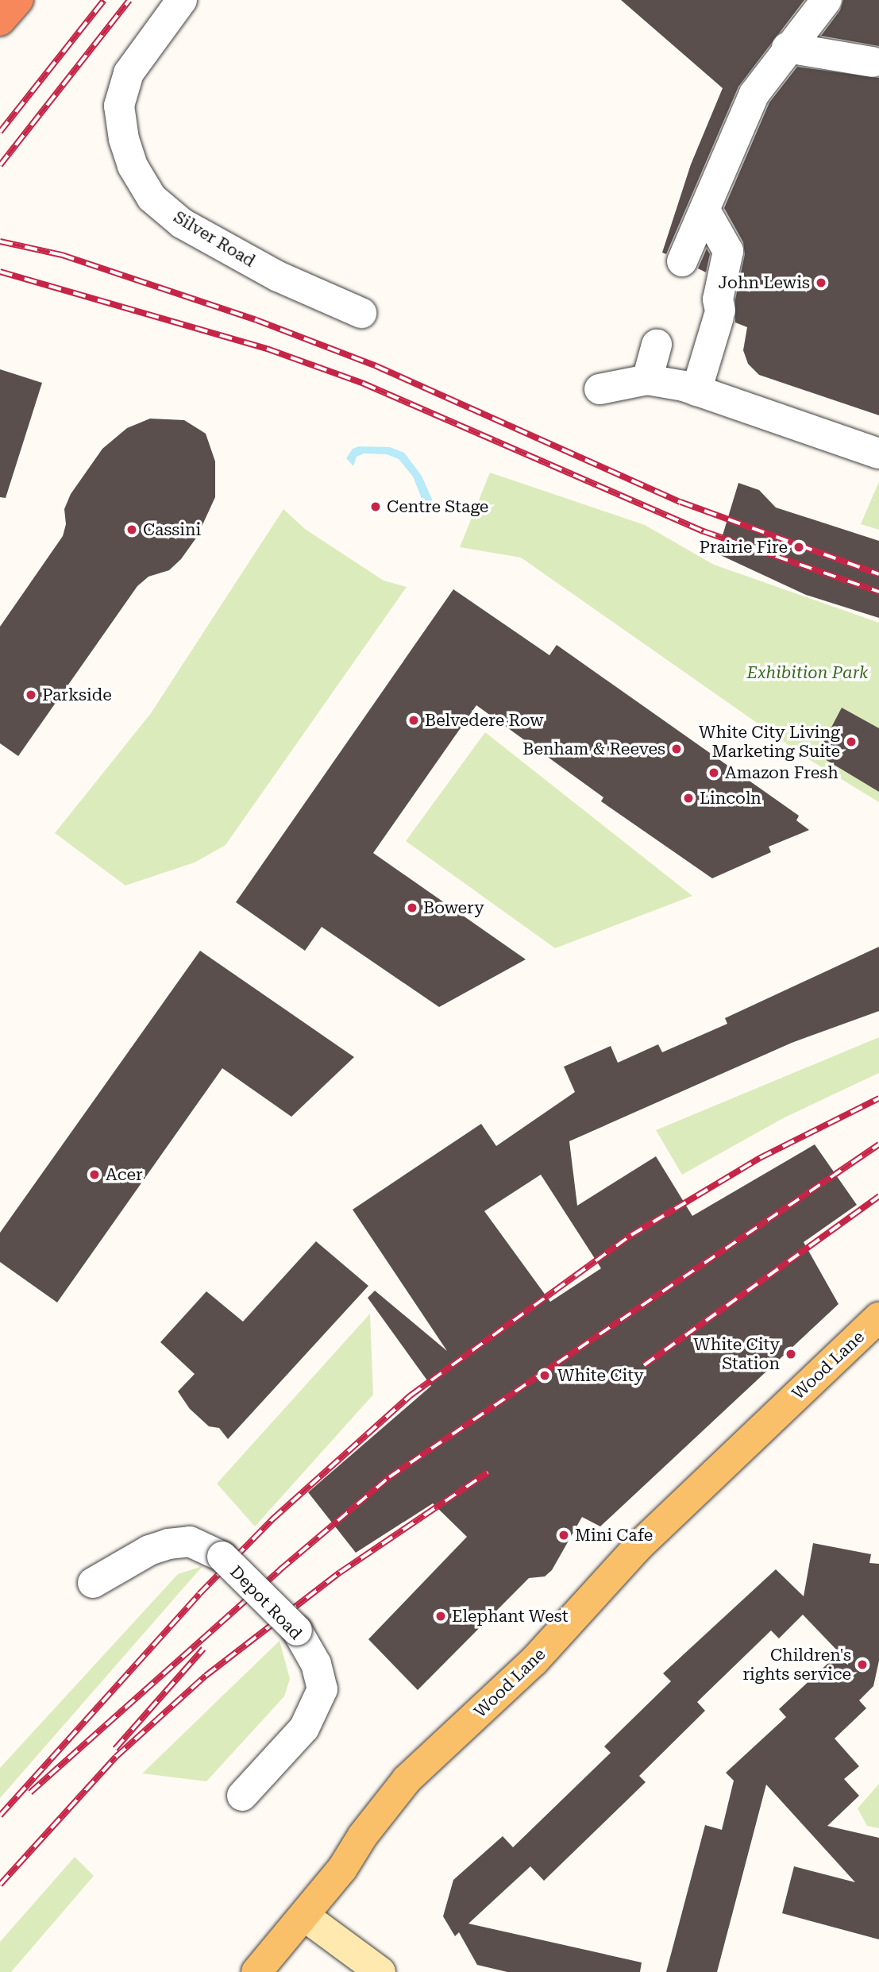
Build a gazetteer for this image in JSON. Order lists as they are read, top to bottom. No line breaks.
{"streets":{"main road":["Wood Lane"],"street":["Silver Road","Depot Road"]},"parks":["Exhibition Park"],"places":["John Lewis","Centre Stage","Cassini","Prairie Fire","Parkside","Belvedere Row","White City Living Marketing Suite","Benham & Reeves","Amazon Fresh","Lincoln","Bowery","Acer","White City Station","White City","Mini Cafe","Elephant West","Children's rights service"]}
